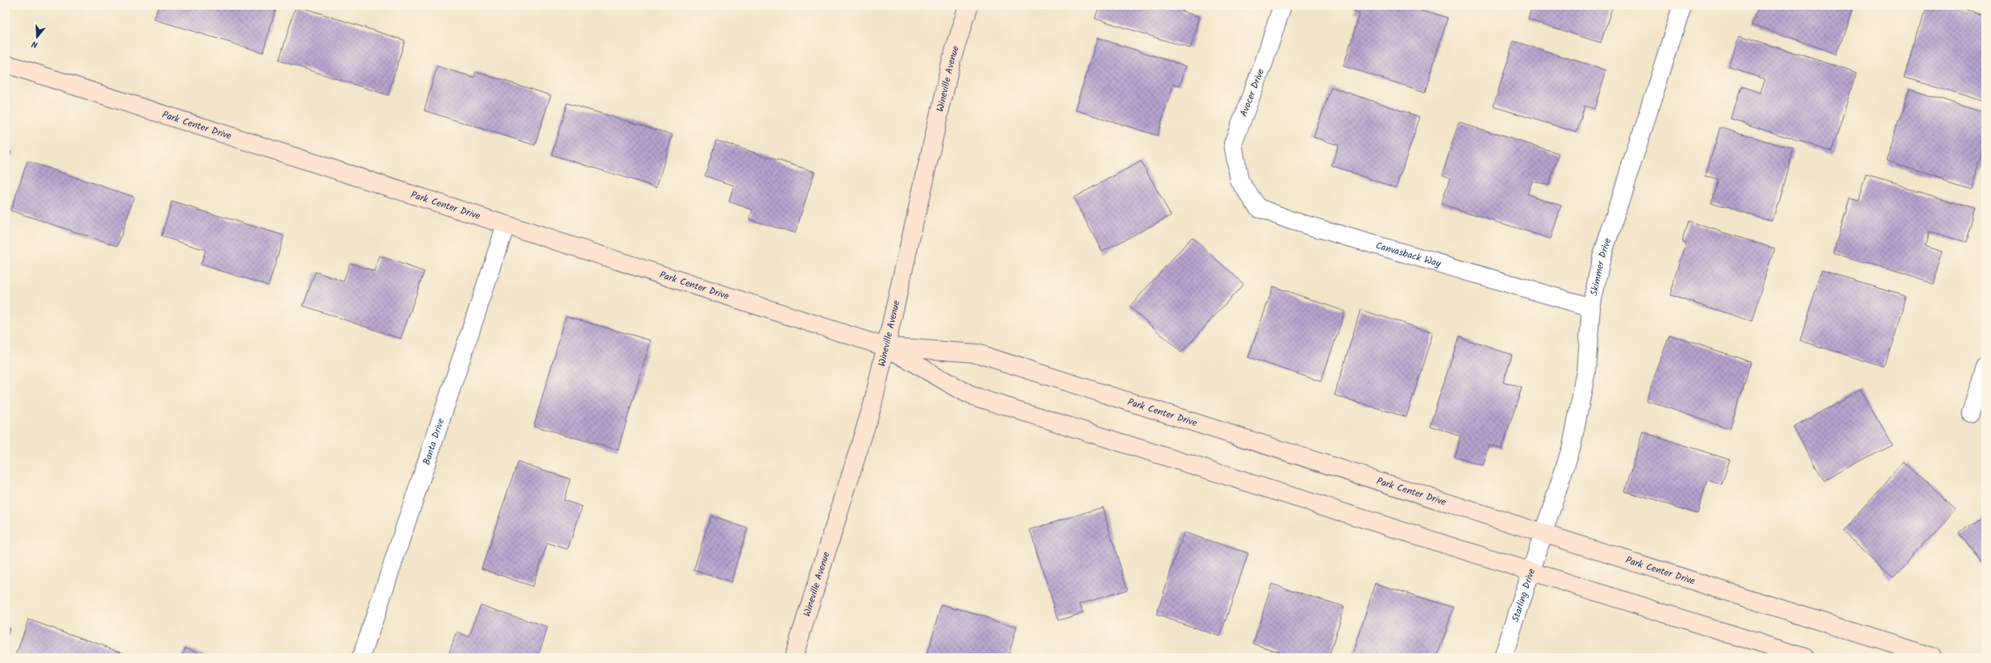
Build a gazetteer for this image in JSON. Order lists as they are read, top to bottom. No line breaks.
{"streets":{"street":["Wineville Avenue","Avocer Drive","Park Center Drive","Canvasback Way","Skimmer Drive","Banta Drive","Starling Drive"]},"crossings":[["Wineville Avenue","Park Center Drive"],["Avocer Drive","Canvasback Way"],["Park Center Drive","Skimmer Drive"],["Park Center Drive","Banta Drive"],["Park Center Drive","Starling Drive"],["Canvasback Way","Skimmer Drive"],["Skimmer Drive","Starling Drive"]],"north":"bottom"}
